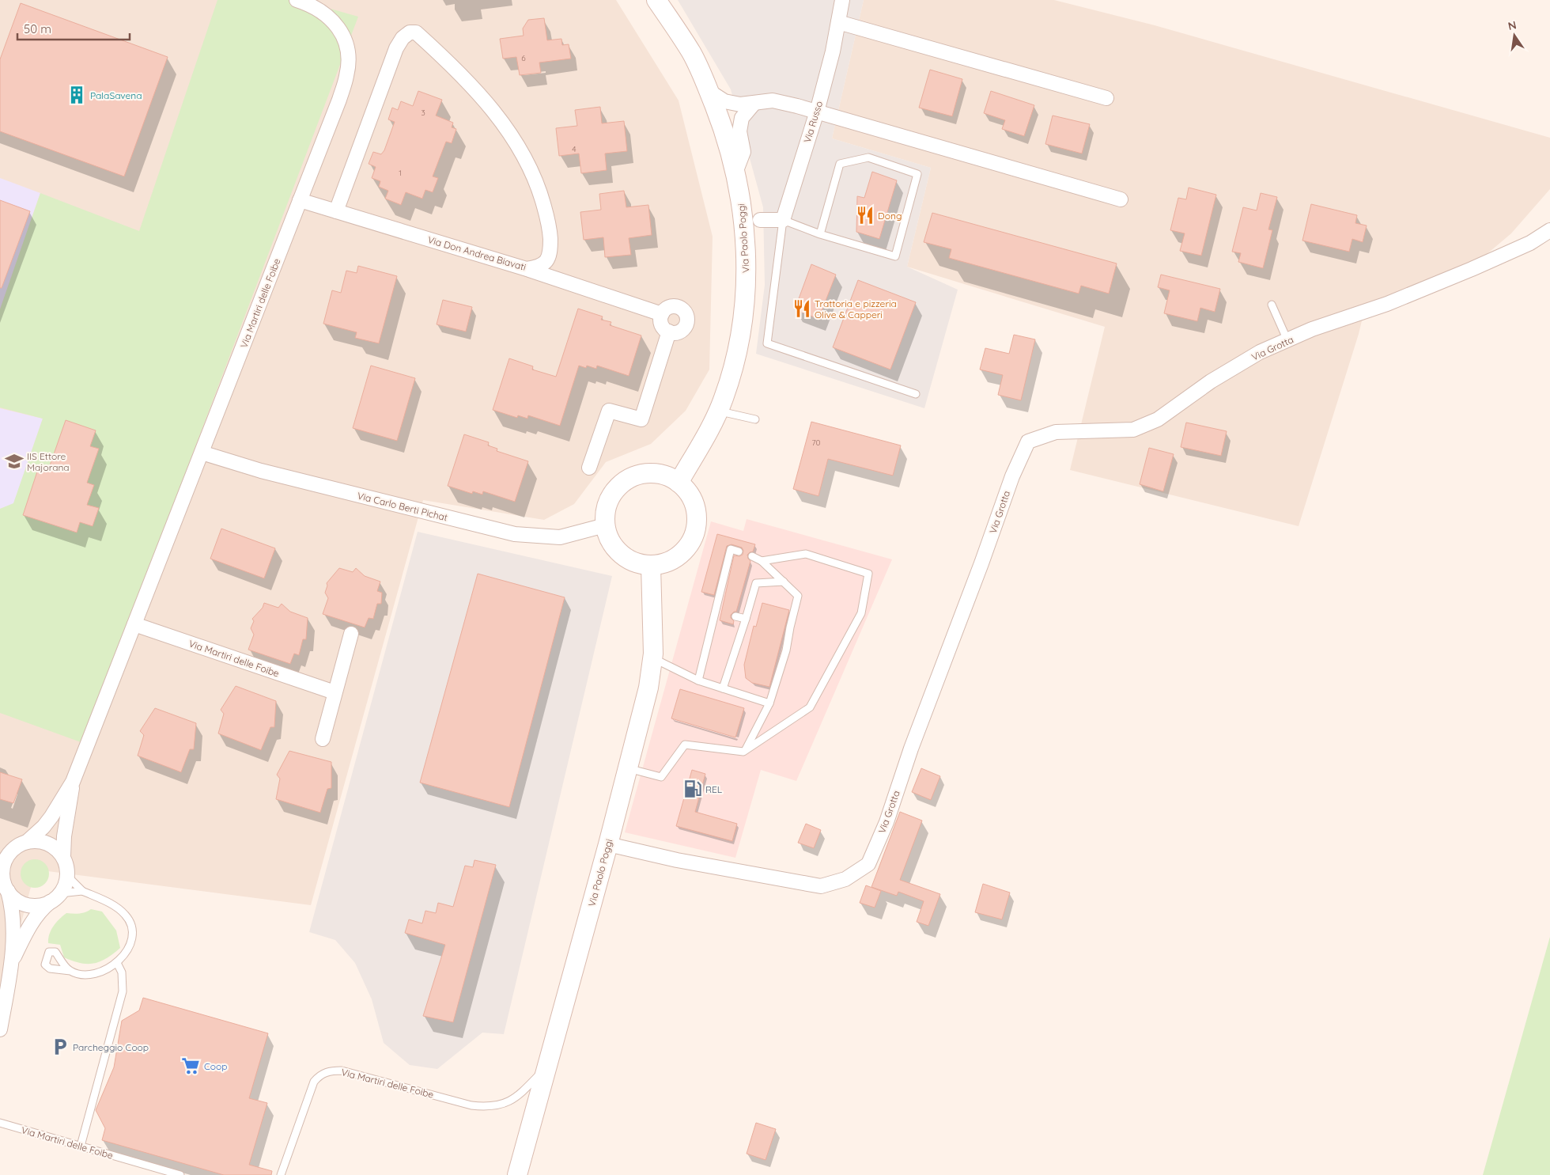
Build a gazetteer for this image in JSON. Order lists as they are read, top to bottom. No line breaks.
{"streets":{"main road":["Via Paolo Poggi"],"street":["Via Russo","Via Don Andrea Biavati","Via Martiri delle Foibe","Via Grotta","Via Carlo Berti Pichat"]},"crossings":[["Via Paolo Poggi","Via Martiri delle Foibe"],["Via Paolo Poggi","Via Grotta"],["Via Paolo Poggi","Via Carlo Berti Pichat"],["Via Don Andrea Biavati","Via Martiri delle Foibe"],["Via Martiri delle Foibe","Via Carlo Berti Pichat"]],"places":{"building":["PalaSavena"],"restaurant":["Dong","Trattoria e pizzeria Olive & Capperi"],"school or university":["IIS Ettore Majorana"],"fuel station":["REL"],"parking":["Parcheggio Coop"],"supermarket":["Coop"]},"house_numbers":["6","3","4","1","70"],"scale_bar":"50 m","north":"top"}
